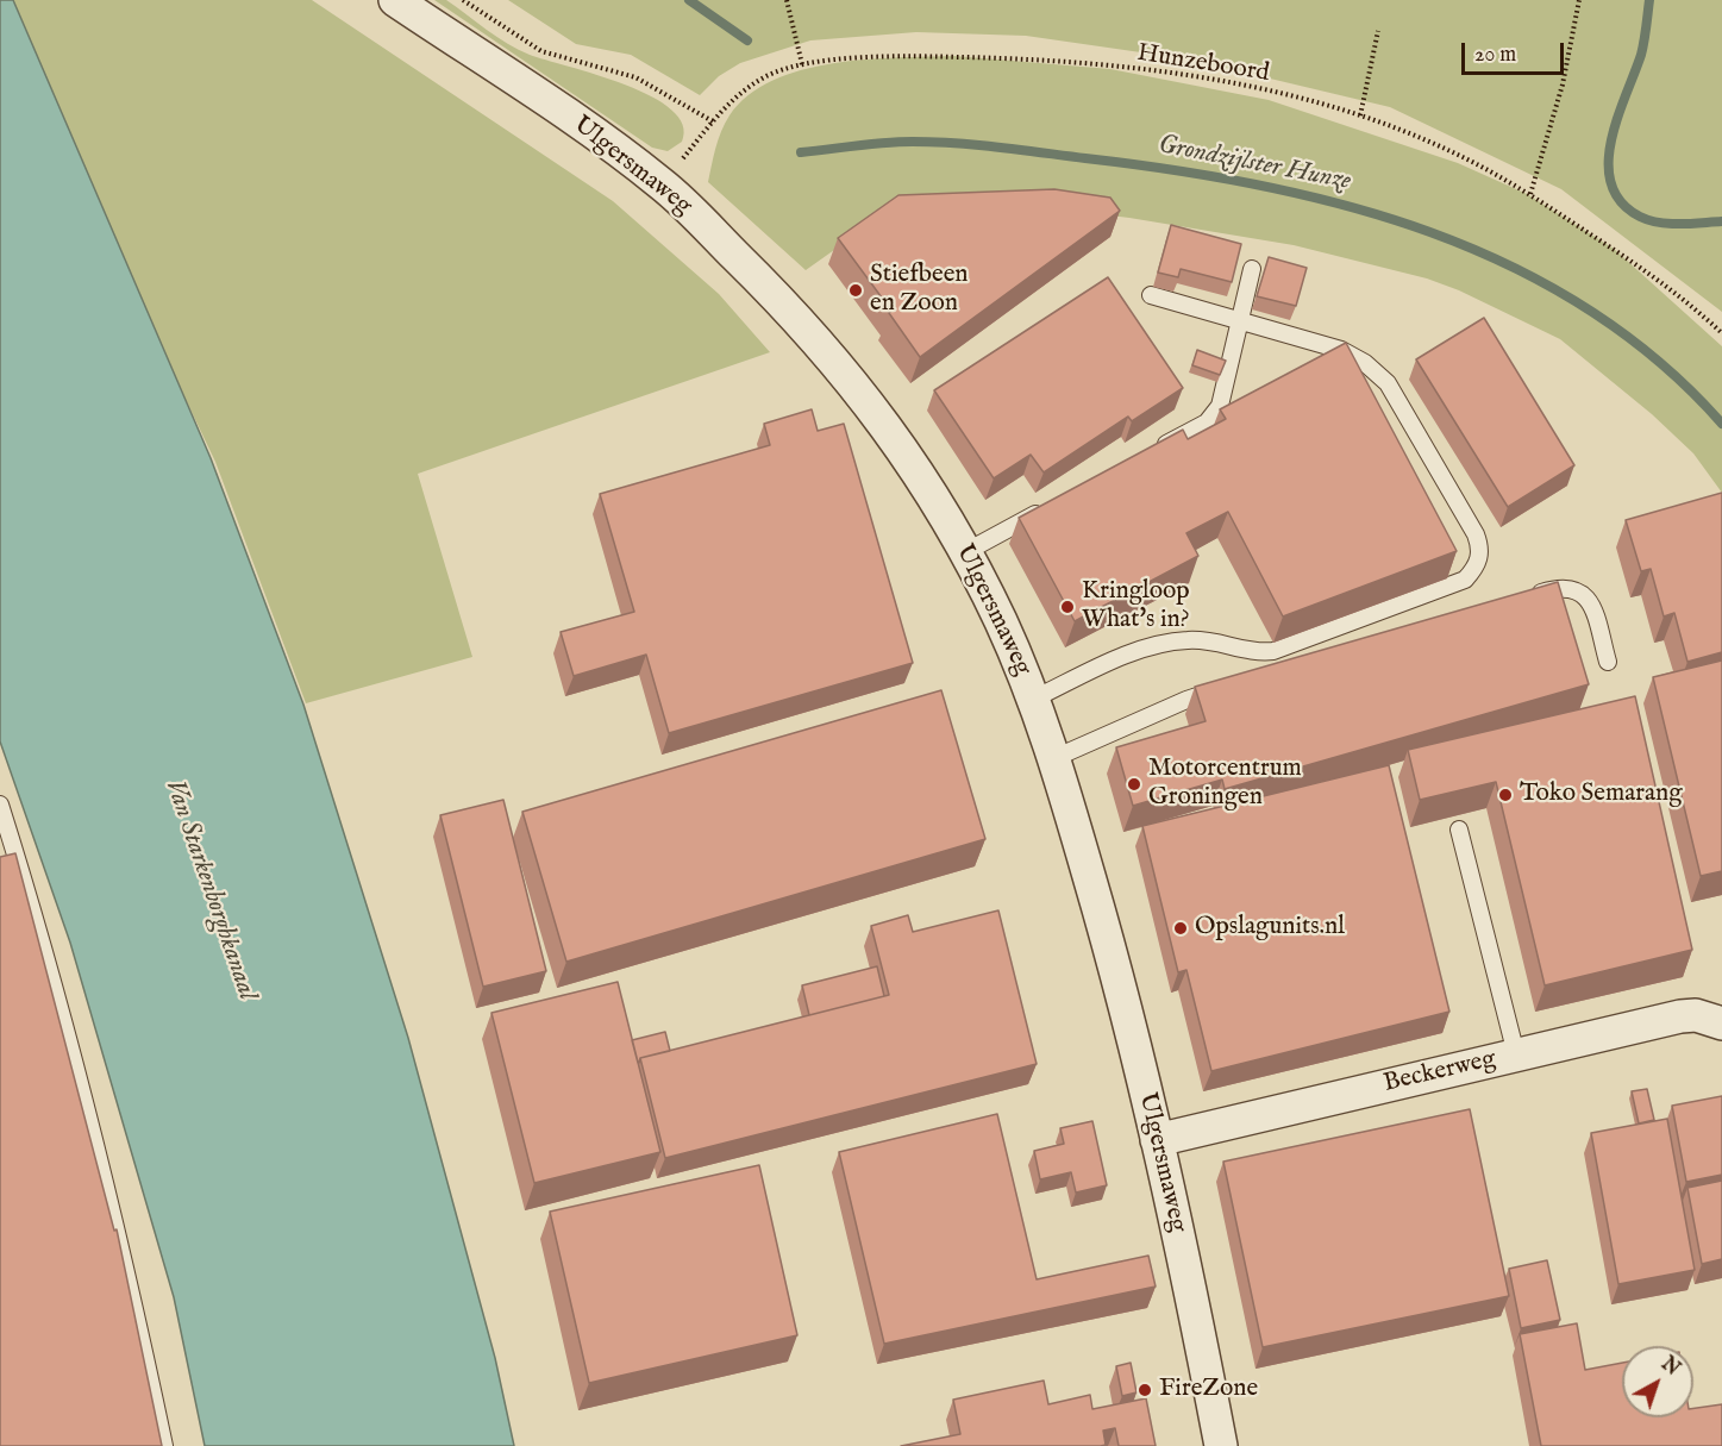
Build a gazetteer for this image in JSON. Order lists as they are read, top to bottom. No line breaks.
{"streets":{"street":["Ulgersmaweg","Beckerweg"],"path":["Hunzeboord"]},"crossings":[["Hunzeboord","Ulgersmaweg"],["Ulgersmaweg","Beckerweg"]],"water":["Grondzijlster Hunze","Van Starkenborghkanaal"],"places":["Stiefbeen en Zoon","Kringloop What's in?","Motorcentrum Groningen","Toko Semarang","Opslagunits.nl","FireZone"],"scale_bar":"20 m","north":"top right"}
